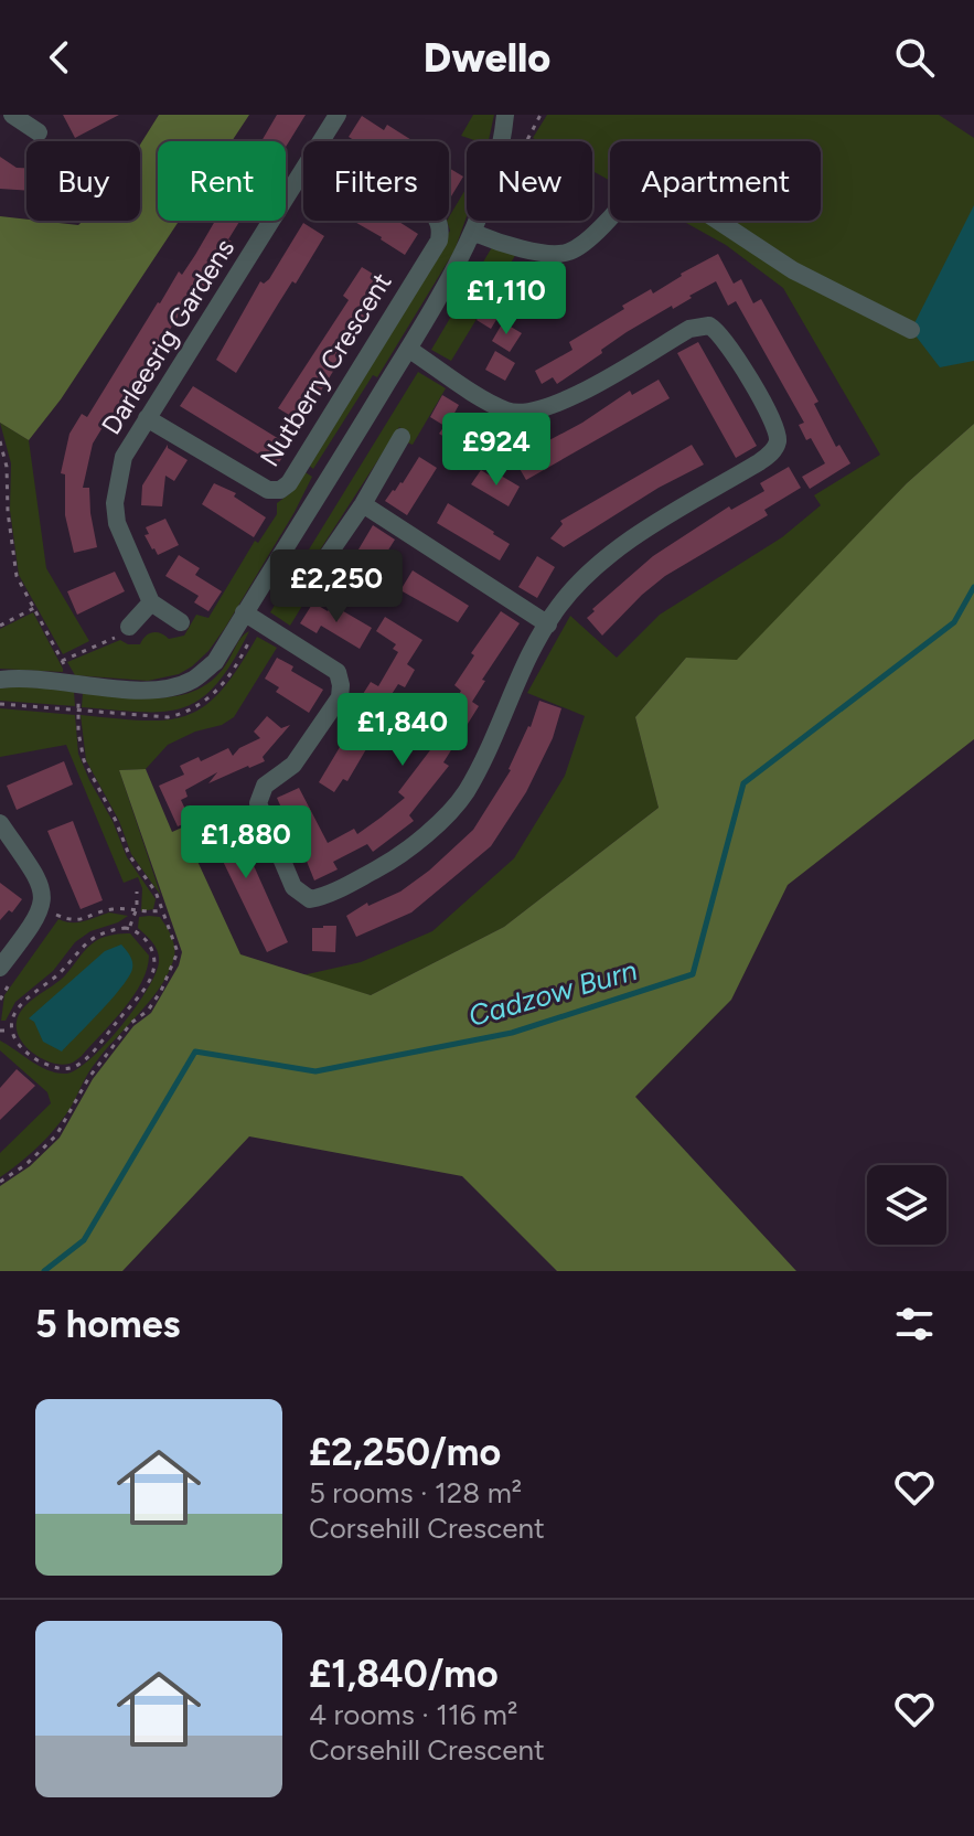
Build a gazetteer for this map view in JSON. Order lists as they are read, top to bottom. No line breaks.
{"streets":{"street":["Darleesrig Gardens","Nutberry Crescent"]},"crossings":[["Darleesrig Gardens","Nutberry Crescent"]],"water":["Cadzow Burn"],"page":{"header":"Dwello","chip":["Buy","Rent","Filters","New","Apartment"],"price":["£1,110","£924","£2,250","£1,840","£1,880"],"heading":"5 homes","list":[{"name":"£2,250/mo","note":"5 rooms · 128 m² · Corsehill Crescent"},{"name":"£1,840/mo","note":"4 rooms · 116 m² · Corsehill Crescent"}]}}
